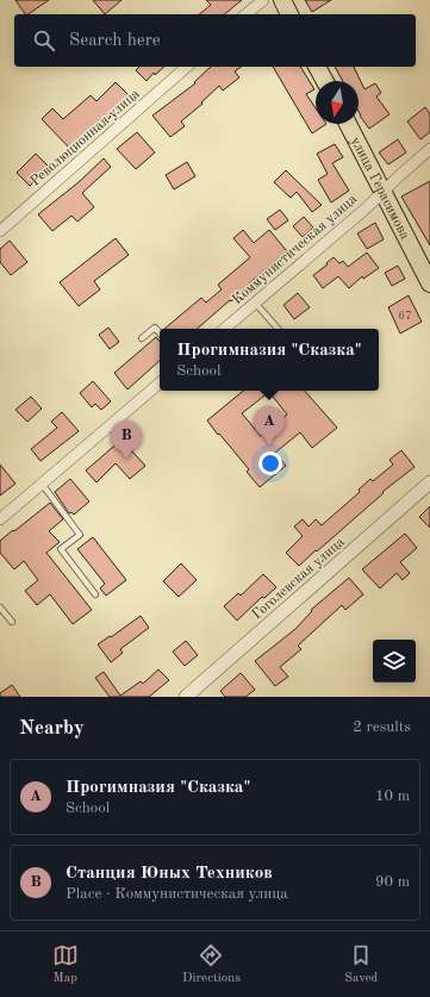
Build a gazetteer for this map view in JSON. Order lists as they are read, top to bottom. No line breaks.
{"streets":{"main road":["улица Герасимова"],"street":["Революционная улица","Коммунистическая улица","Гоголевская улица"]},"crossings":[["улица Герасимова","Коммунистическая улица"]],"house_numbers":["67"],"north":"bottom","page":{"search":"Search here","popup":["Прогимназия \"Сказка\"","School"],"pins":["A","B"],"heading":["Nearby","2 results"],"list":[{"mark":"A","name":"Прогимназия \"Сказка\"","note":"School","value":"10 m"},{"mark":"B","name":"Станция Юных Техников","note":"Place · Коммунистическая улица","value":"90 m"}],"nav":["Map","Directions","Saved"]}}
